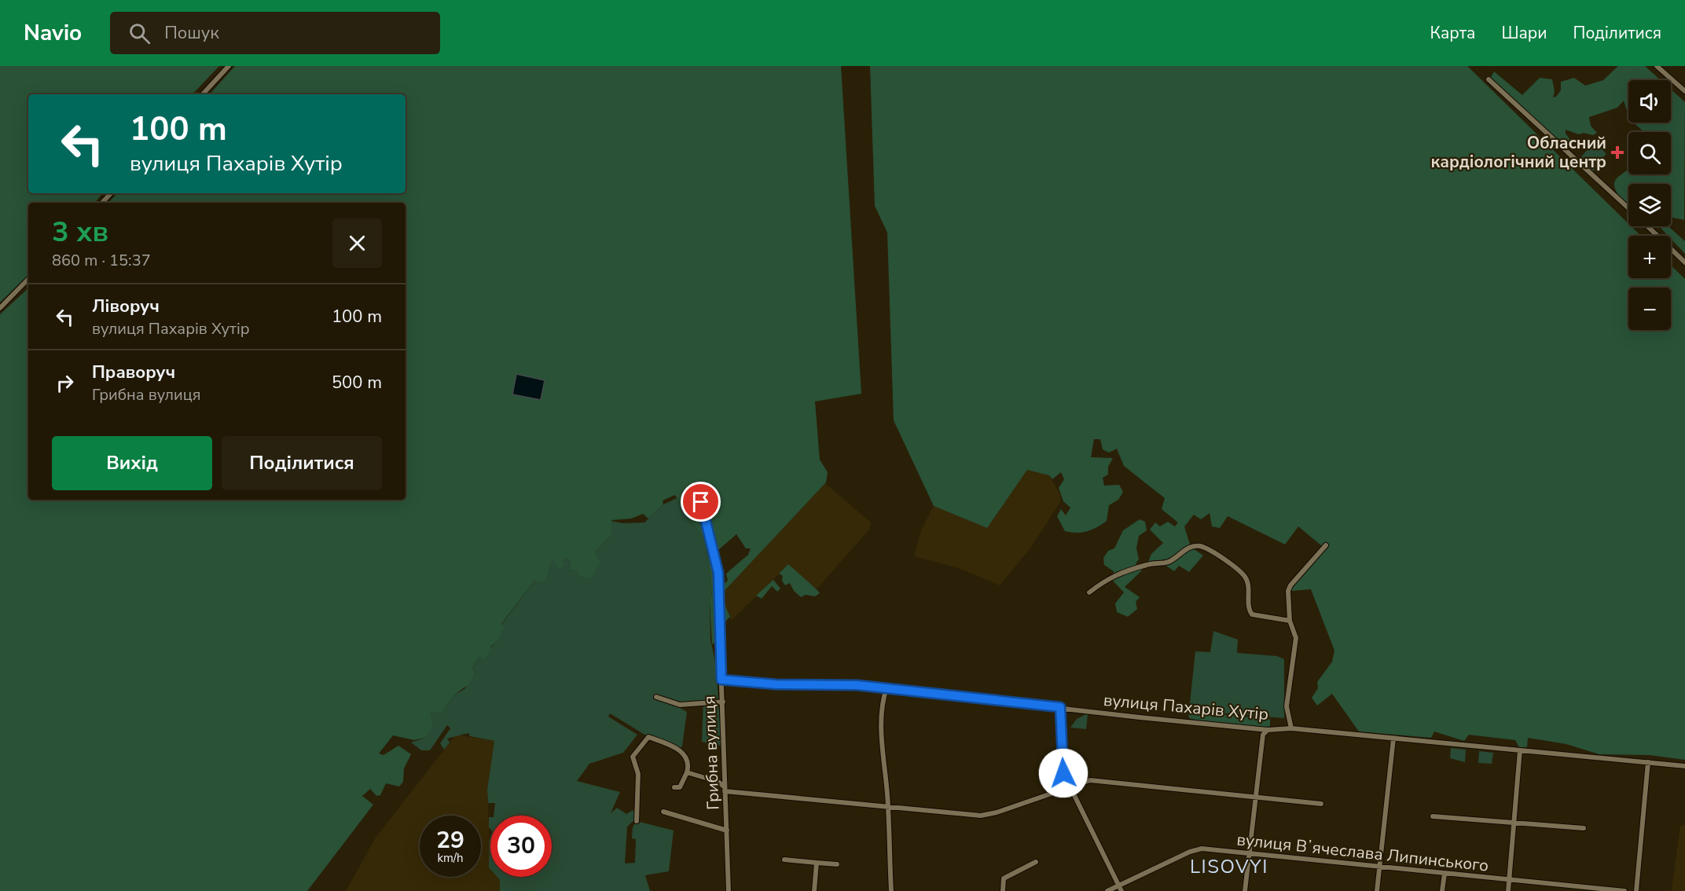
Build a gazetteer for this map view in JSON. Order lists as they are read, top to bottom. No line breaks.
{"streets":{"street":["вулиця Пахарів Хутір","Грибна вулиця","вулиця Вʼячеслава Липинського"]},"crossings":[["вулиця Пахарів Хутір","Грибна вулиця"]],"districts":["LISOVYI"],"places":{"health":["Обласний кардіологічний центр"]},"page":{"header":"Navio","search":"Пошук","nav":["Карта","Шари","Поділитися"],"map_buttons":["+","−"],"turn":["100 m","вулиця Пахарів Хутір"],"heading":["3 хв","860 m · 15:37"],"list":[{"name":"Ліворуч","note":"вулиця Пахарів Хутір","value":"100 m"},{"name":"Праворуч","note":"Грибна вулиця","value":"500 m"}],"buttons":["Вихід","Поділитися"],"speed":"29 km/h","limit":"30"}}
